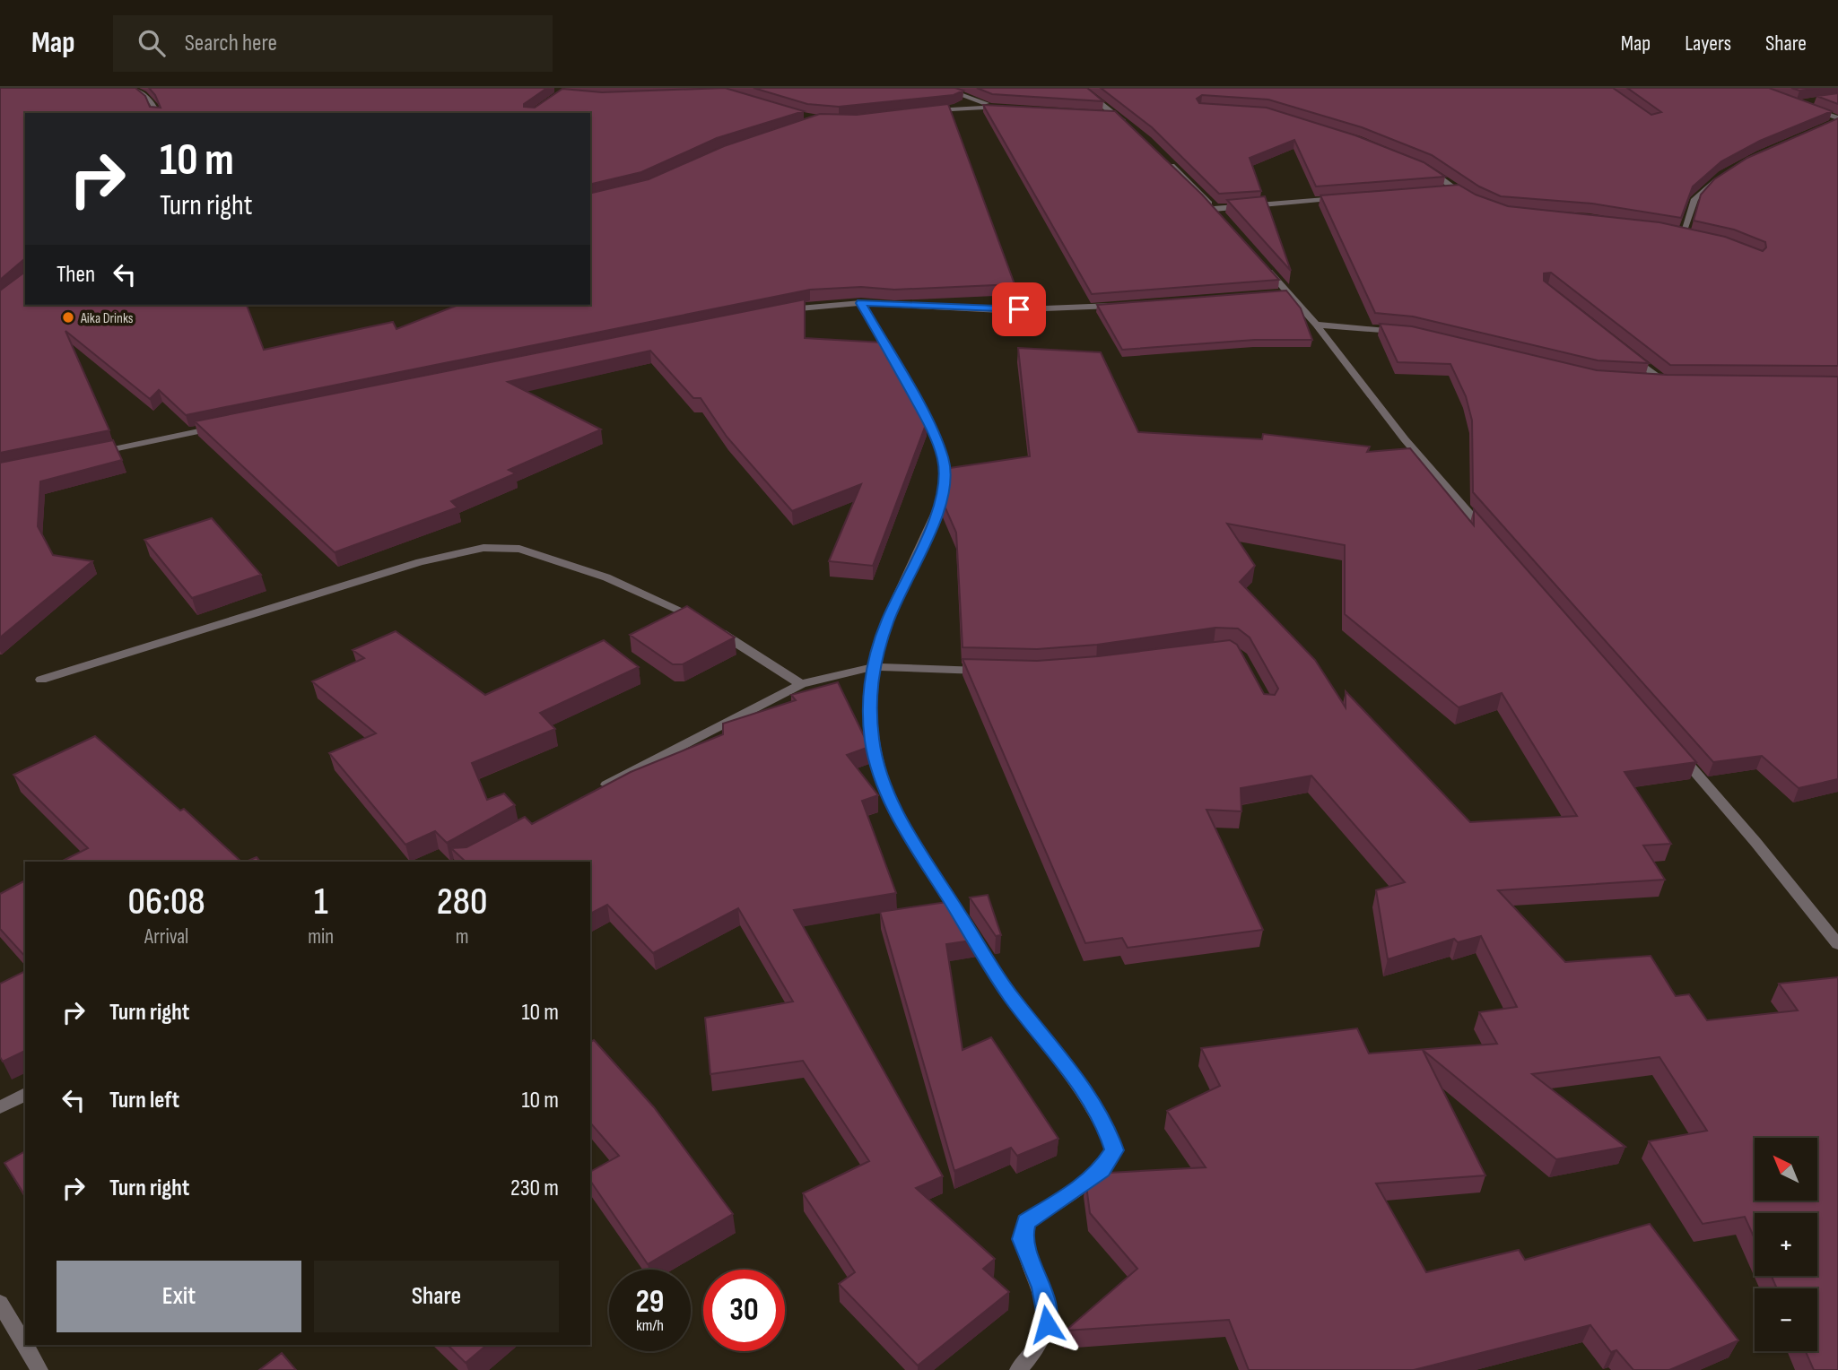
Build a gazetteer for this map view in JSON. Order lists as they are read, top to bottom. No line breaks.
{"places":["Aika Drinks"],"north":"top left","page":{"header":"Map","search":"Search here","nav":["Map","Layers","Share"],"turn":["10 m","Turn right"],"then":"Then","eta":["06:08","Arrival","1","min","280","m"],"list":[{"name":"Turn right","value":"10 m"},{"name":"Turn left","value":"10 m"},{"name":"Turn right","value":"230 m"}],"map_buttons":["+","−"],"buttons":["Exit","Share"],"speed":"29 km/h","limit":"30"}}
